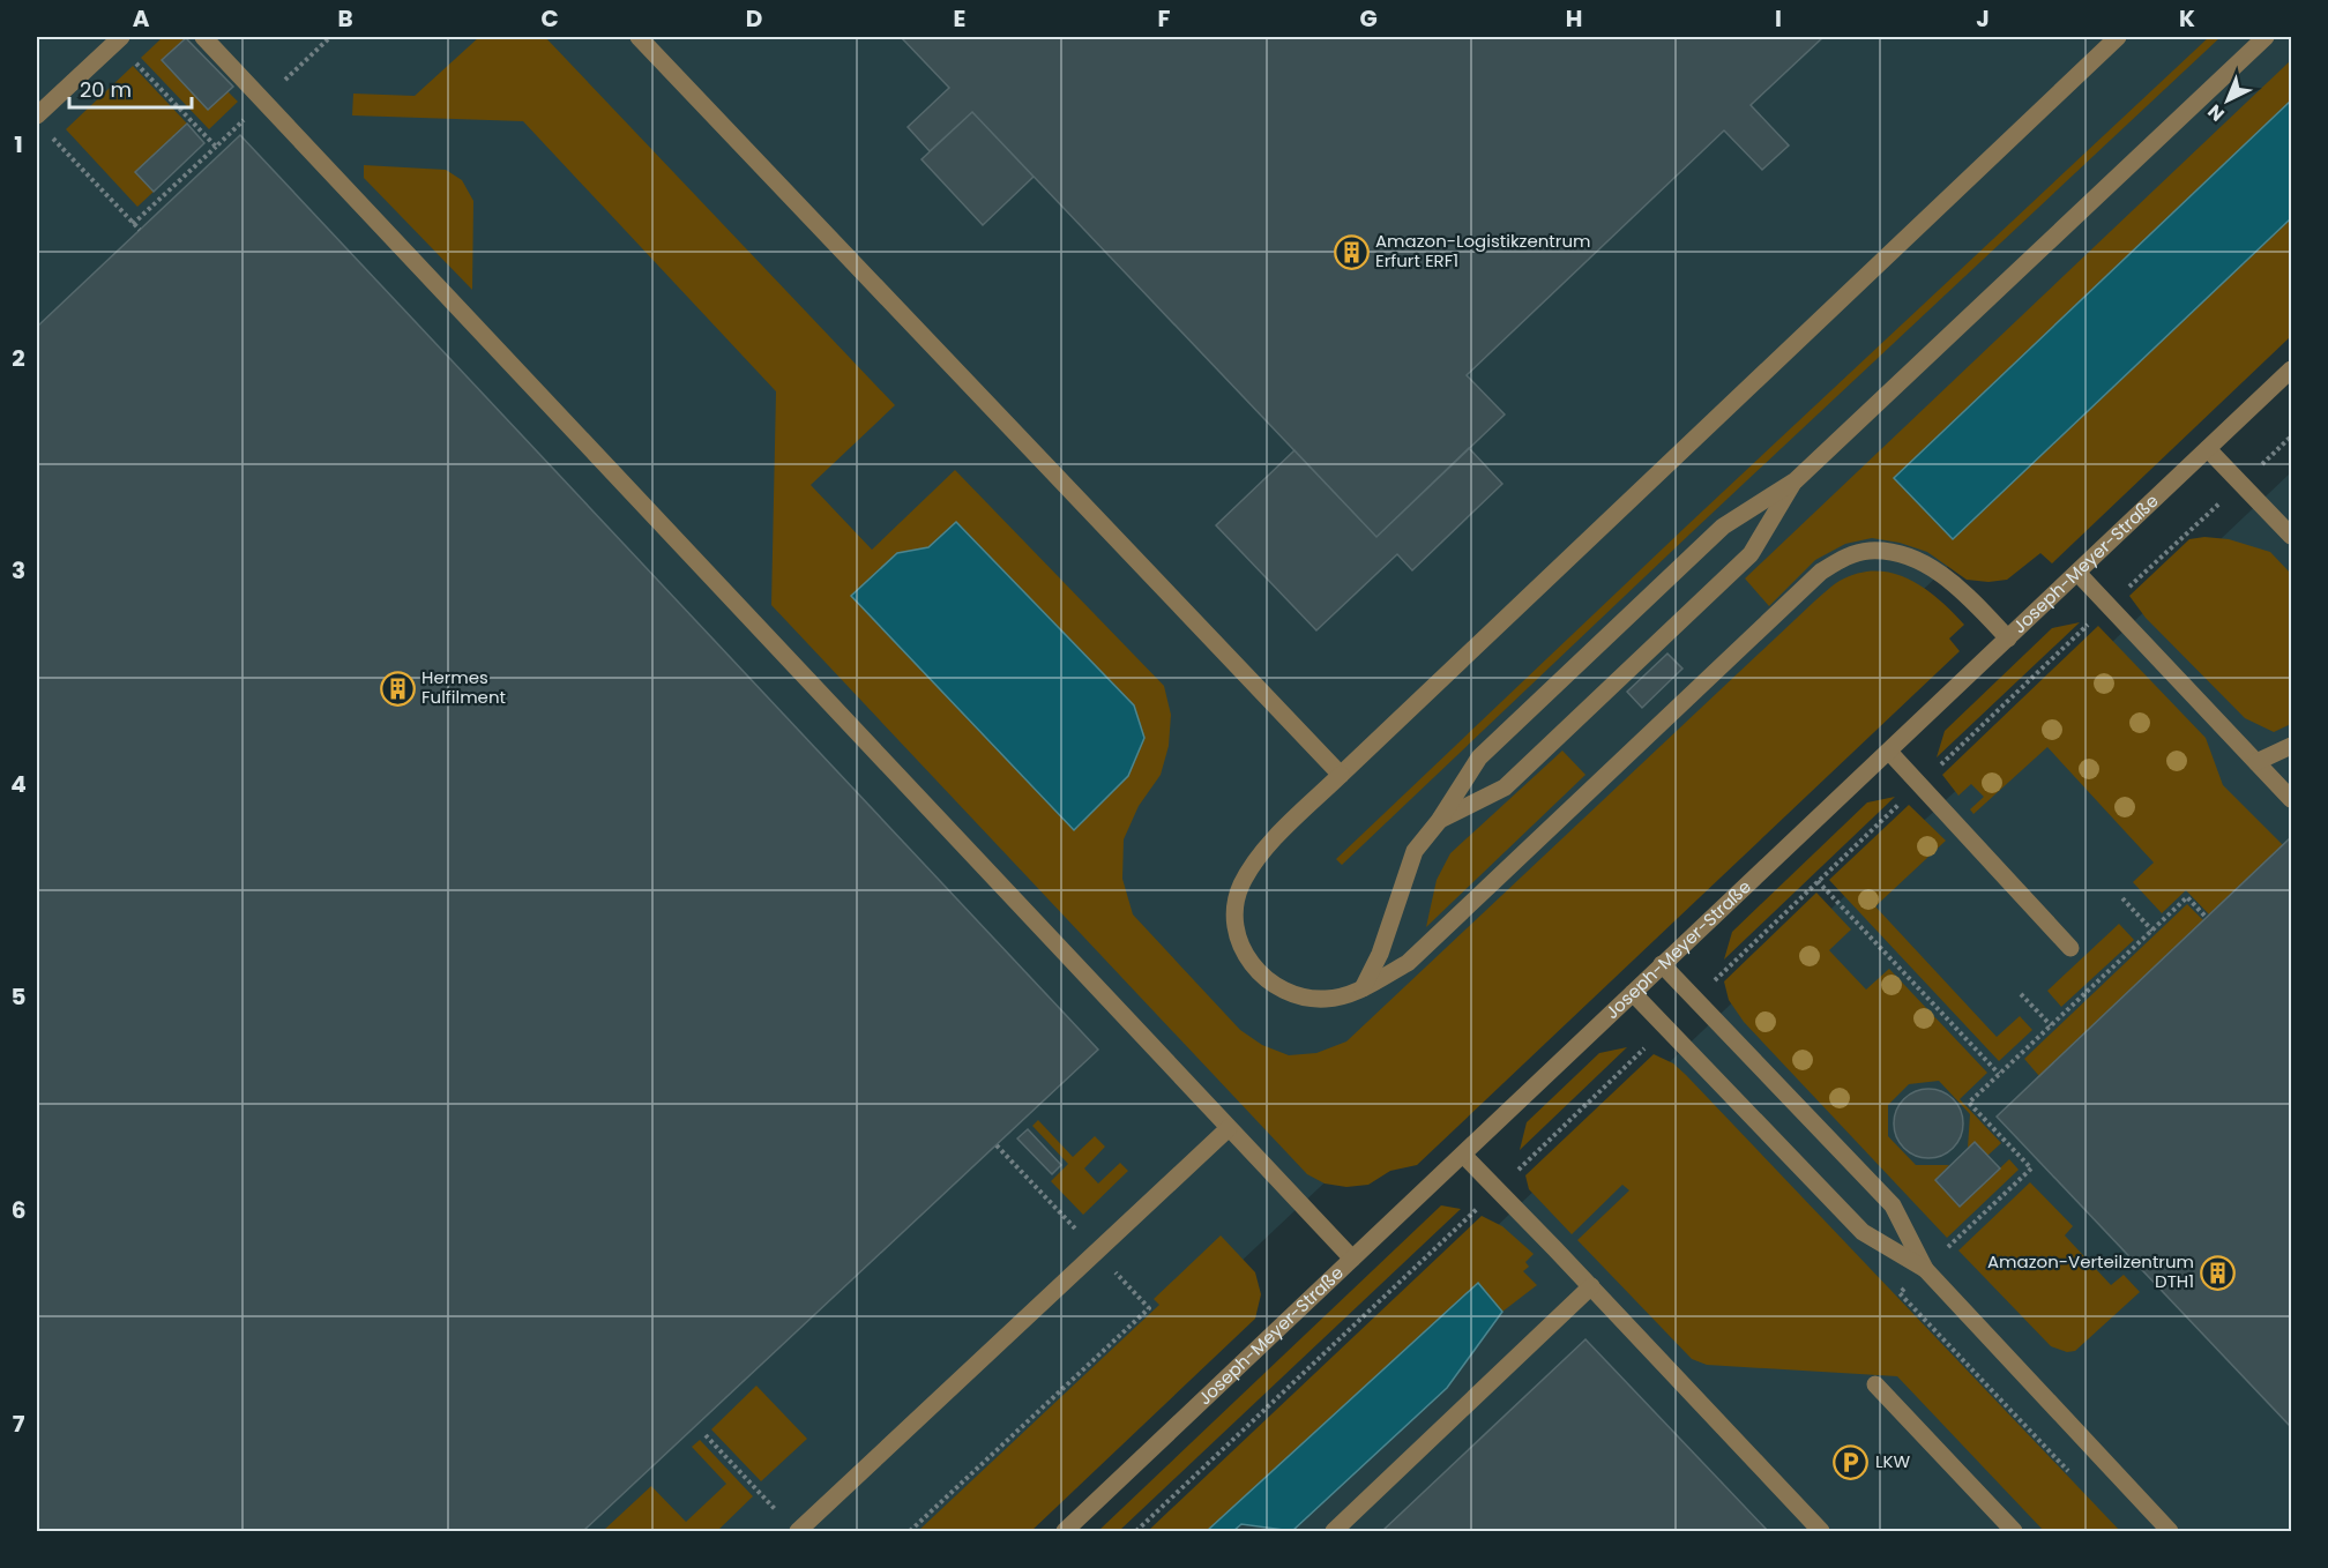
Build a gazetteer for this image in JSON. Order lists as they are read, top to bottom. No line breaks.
{"streets":{"street":["Joseph-Meyer-Straße"]},"places":{"building":["Amazon-Logistikzentrum Erfurt ERF1","Hermes Fulfilment","Amazon-Verteilzentrum DTH1"],"parking":["LKW"]},"scale_bar":"20 m","north":"bottom left","grid":{"columns":["A","B","C","D","E","F","G","H","I","J","K"],"rows":["1","2","3","4","5","6","7"]}}
